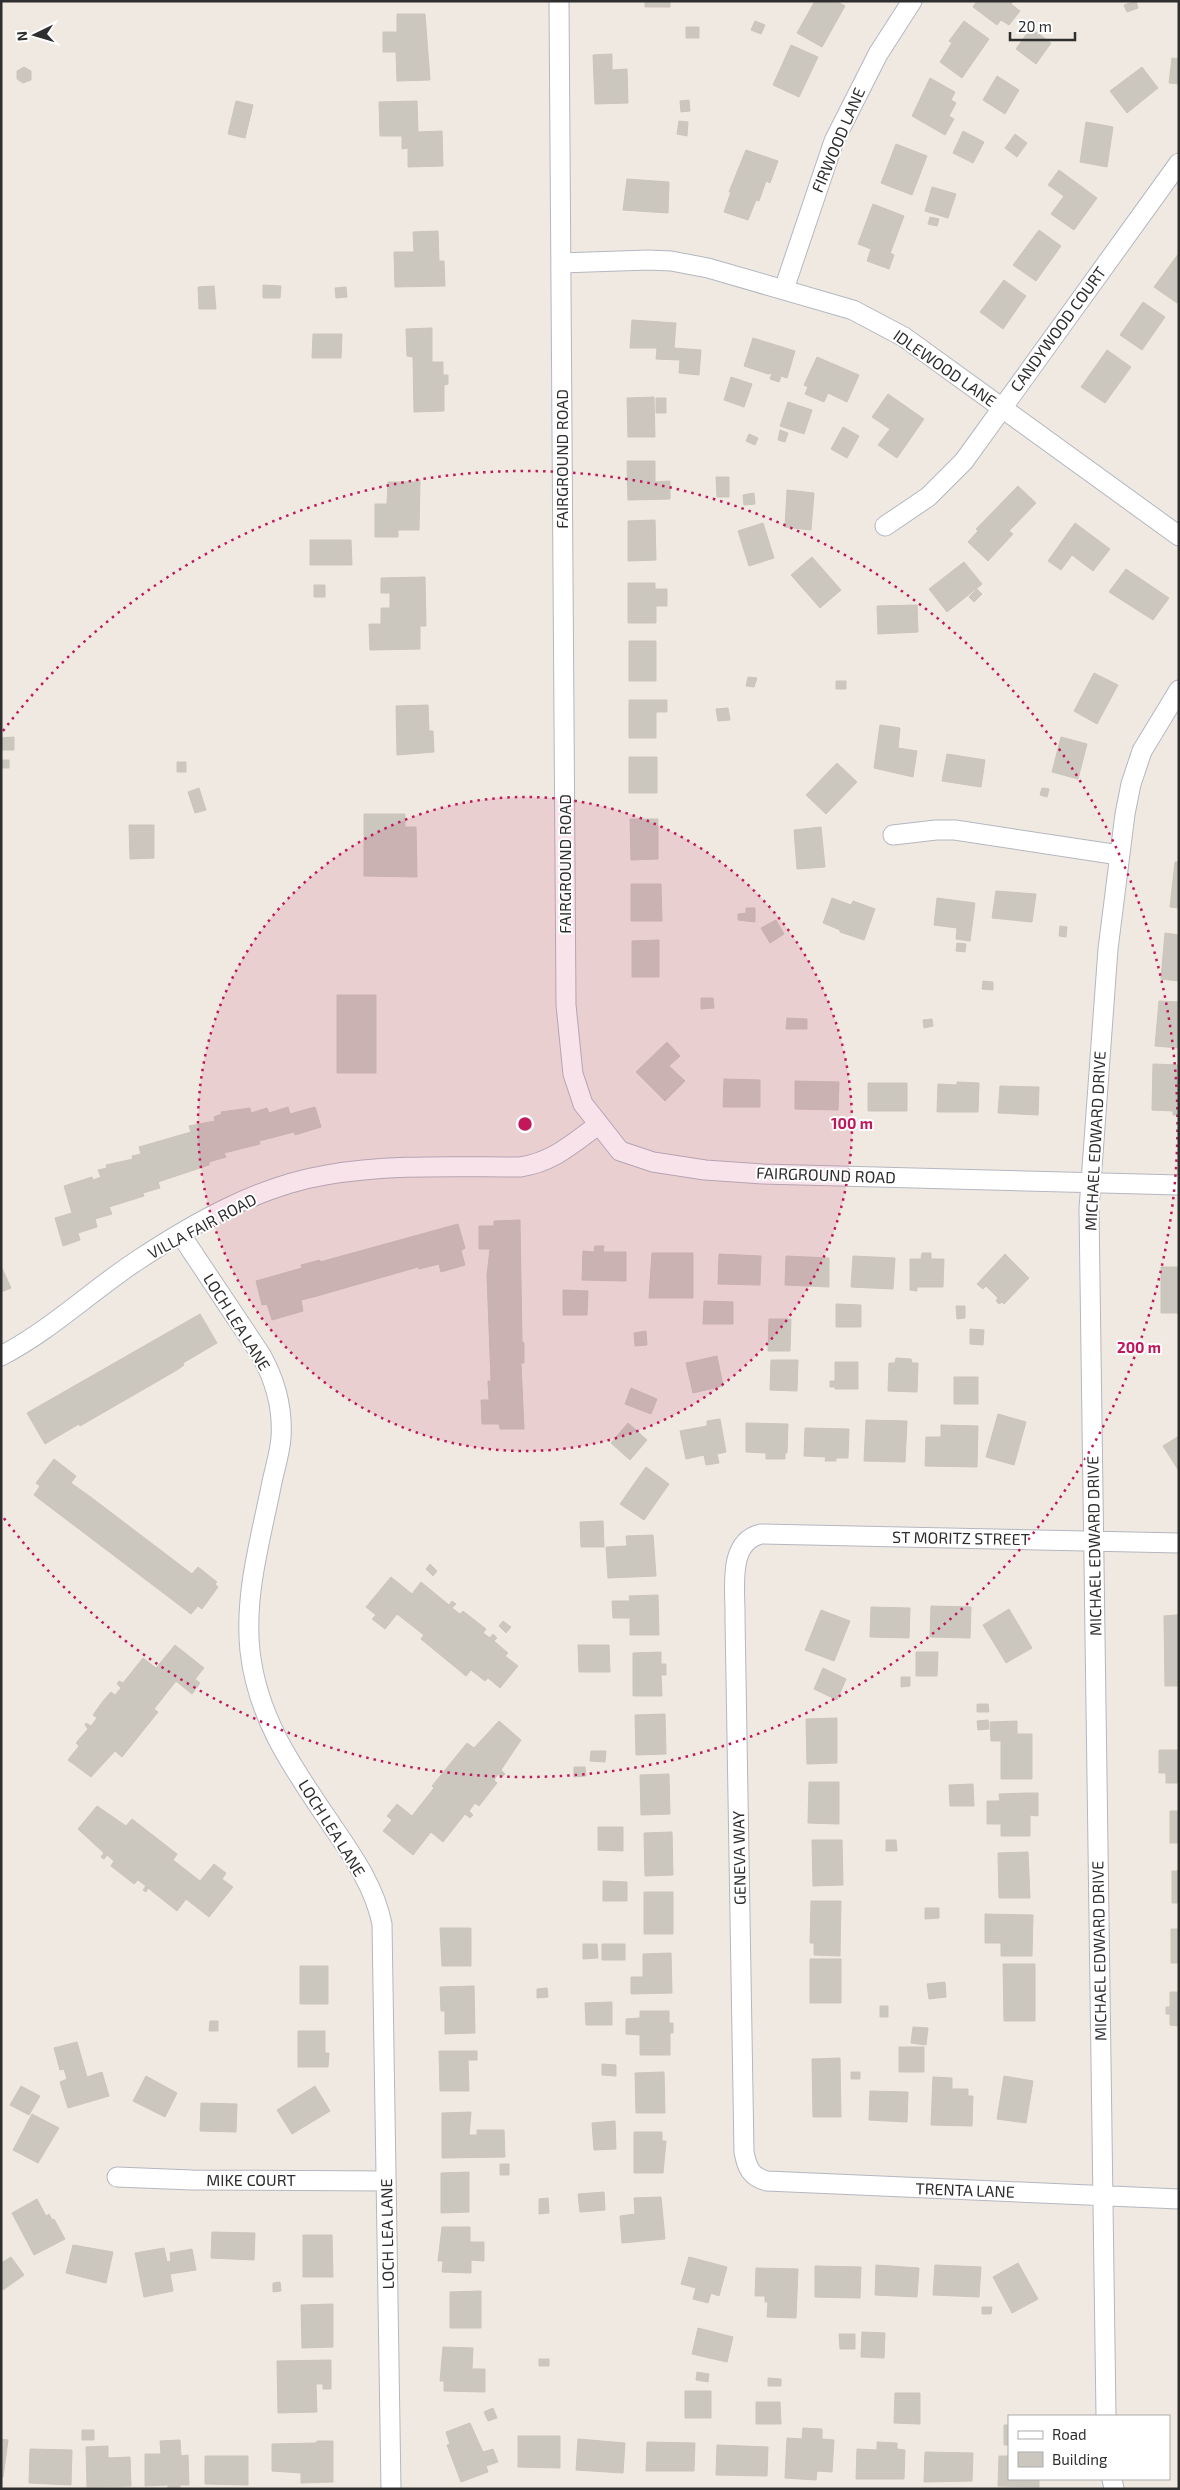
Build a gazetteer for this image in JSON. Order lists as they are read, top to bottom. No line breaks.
{"streets":{"street":["FIRWOOD LANE","CANDYWOOD COURT","IDLEWOOD LANE","FAIRGROUND ROAD","MICHAEL EDWARD DRIVE","VILLA FAIR ROAD","LOCH LEA LANE","ST MORITZ STREET","GENEVA WAY","MIKE COURT","TRENTA LANE"]},"crossings":[["FIRWOOD LANE","IDLEWOOD LANE"],["CANDYWOOD COURT","IDLEWOOD LANE"],["IDLEWOOD LANE","FAIRGROUND ROAD"],["FAIRGROUND ROAD","MICHAEL EDWARD DRIVE"],["FAIRGROUND ROAD","VILLA FAIR ROAD"],["MICHAEL EDWARD DRIVE","ST MORITZ STREET"],["MICHAEL EDWARD DRIVE","TRENTA LANE"],["VILLA FAIR ROAD","LOCH LEA LANE"],["LOCH LEA LANE","MIKE COURT"],["ST MORITZ STREET","GENEVA WAY"],["GENEVA WAY","TRENTA LANE"]],"legend":["Road","Building"],"scale_bar":"20 m","north":"left","rings":["100 m","200 m"]}
